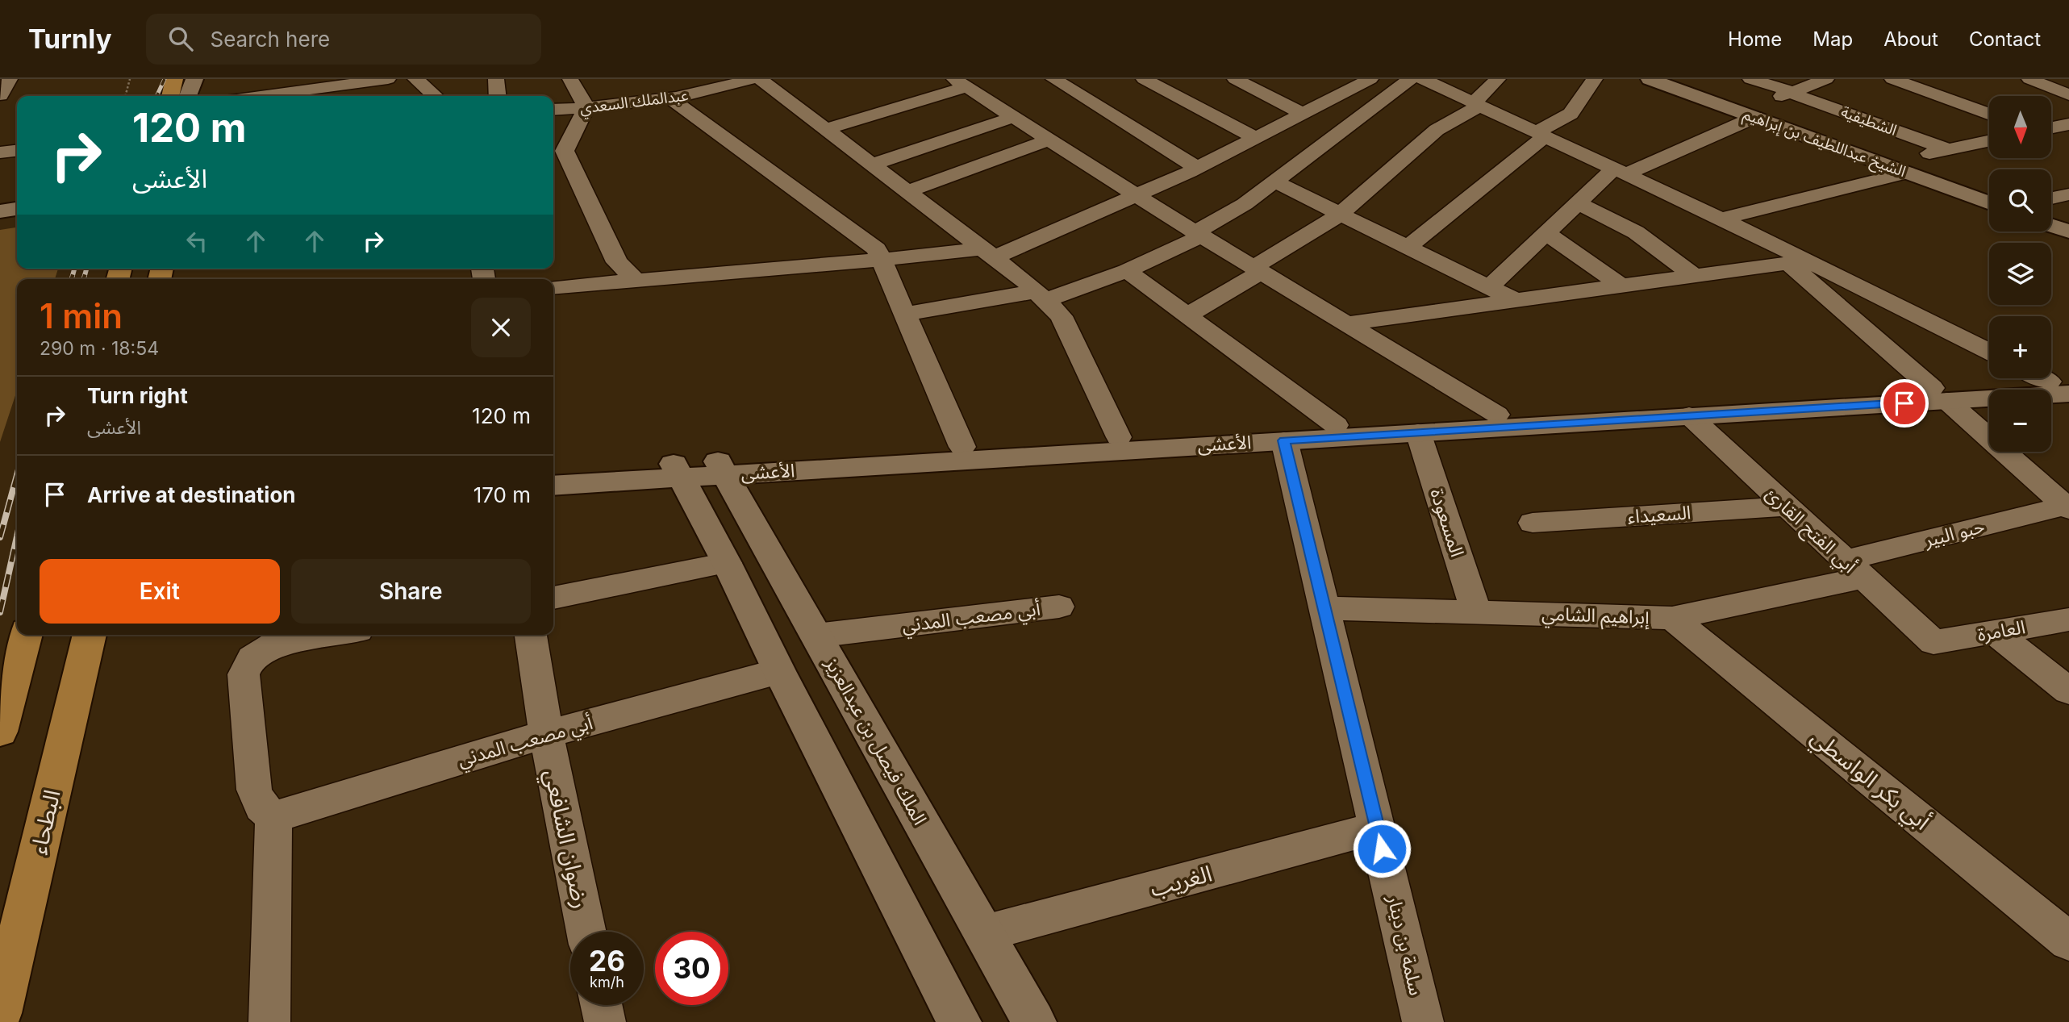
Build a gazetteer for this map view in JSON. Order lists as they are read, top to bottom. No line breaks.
{"streets":{"main road":["البطحاء"],"street":["عبدالملك السعدي","الشطيفية","الشيخ عبداللطيف بن إبراهيم","الأعشى","السعيداء","المسعودة","أبي الفتح القارئ","حبو البير","إبراهيم الشامي","أبي مصعب المدني","العامرة","الملك فيصل بن عبدالعزيز","أبي بكر الواسطي","رضوان الشافعي","الغريب","سلمة بن دينار"]},"crossings":[["الأعشى","المسعودة"],["الأعشى","أبي الفتح القارئ"],["الأعشى","الملك فيصل بن عبدالعزيز"],["الأعشى","سلمة بن دينار"],["السعيداء","أبي الفتح القارئ"],["المسعودة","إبراهيم الشامي"],["أبي الفتح القارئ","حبو البير"],["أبي الفتح القارئ","إبراهيم الشامي"],["أبي الفتح القارئ","العامرة"],["حبو البير","إبراهيم الشامي"],["إبراهيم الشامي","أبي بكر الواسطي"],["إبراهيم الشامي","سلمة بن دينار"],["أبي مصعب المدني","الملك فيصل بن عبدالعزيز"],["أبي مصعب المدني","رضوان الشافعي"],["الملك فيصل بن عبدالعزيز","الغريب"],["الغريب","سلمة بن دينار"]],"north":"bottom","page":{"header":"Turnly","search":"Search here","nav":["Home","Map","About","Contact"],"map_buttons":["+","−"],"turn":["120 m","الأعشى"],"heading":["1 min","290 m · 18:54"],"list":[{"name":"Turn right","note":"الأعشى","value":"120 m"},{"name":"Arrive at destination","value":"170 m"}],"buttons":["Exit","Share"],"speed":"26 km/h","limit":"30"}}
